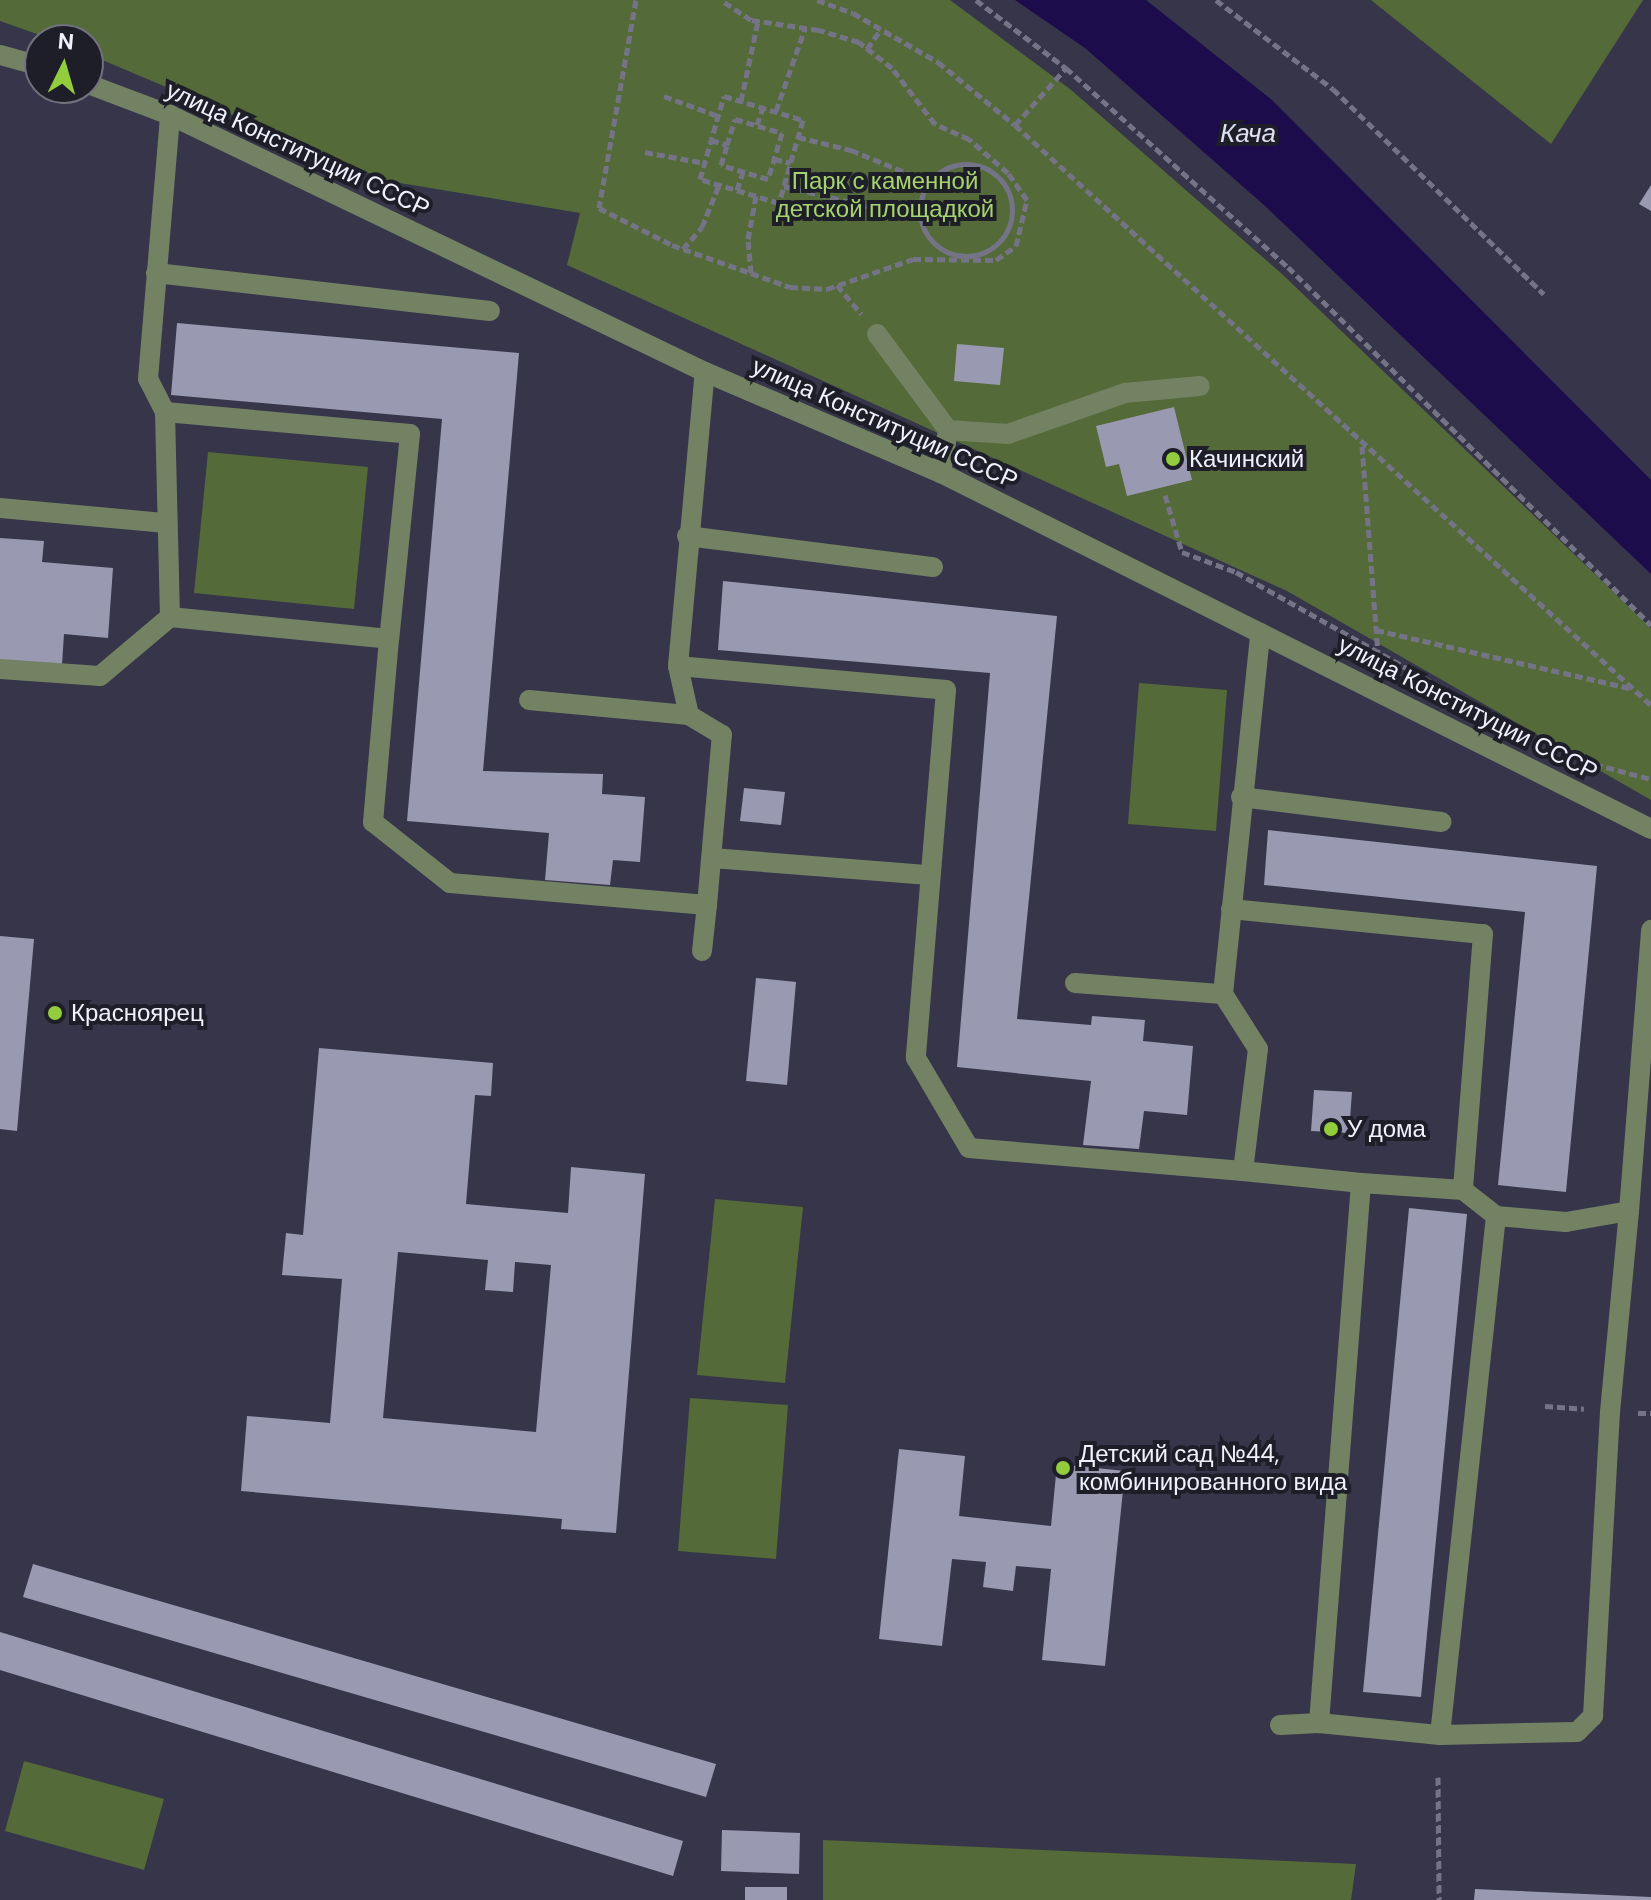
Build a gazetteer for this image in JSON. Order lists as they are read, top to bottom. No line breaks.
{"streets":{"street":["улица Конституции СССР"]},"water":["Кача"],"parks":["Парк с каменной детской площадкой"],"places":["Качинский","Красноярец","У дома","Детский сад №44, комбинированного вида"],"north":"top"}
